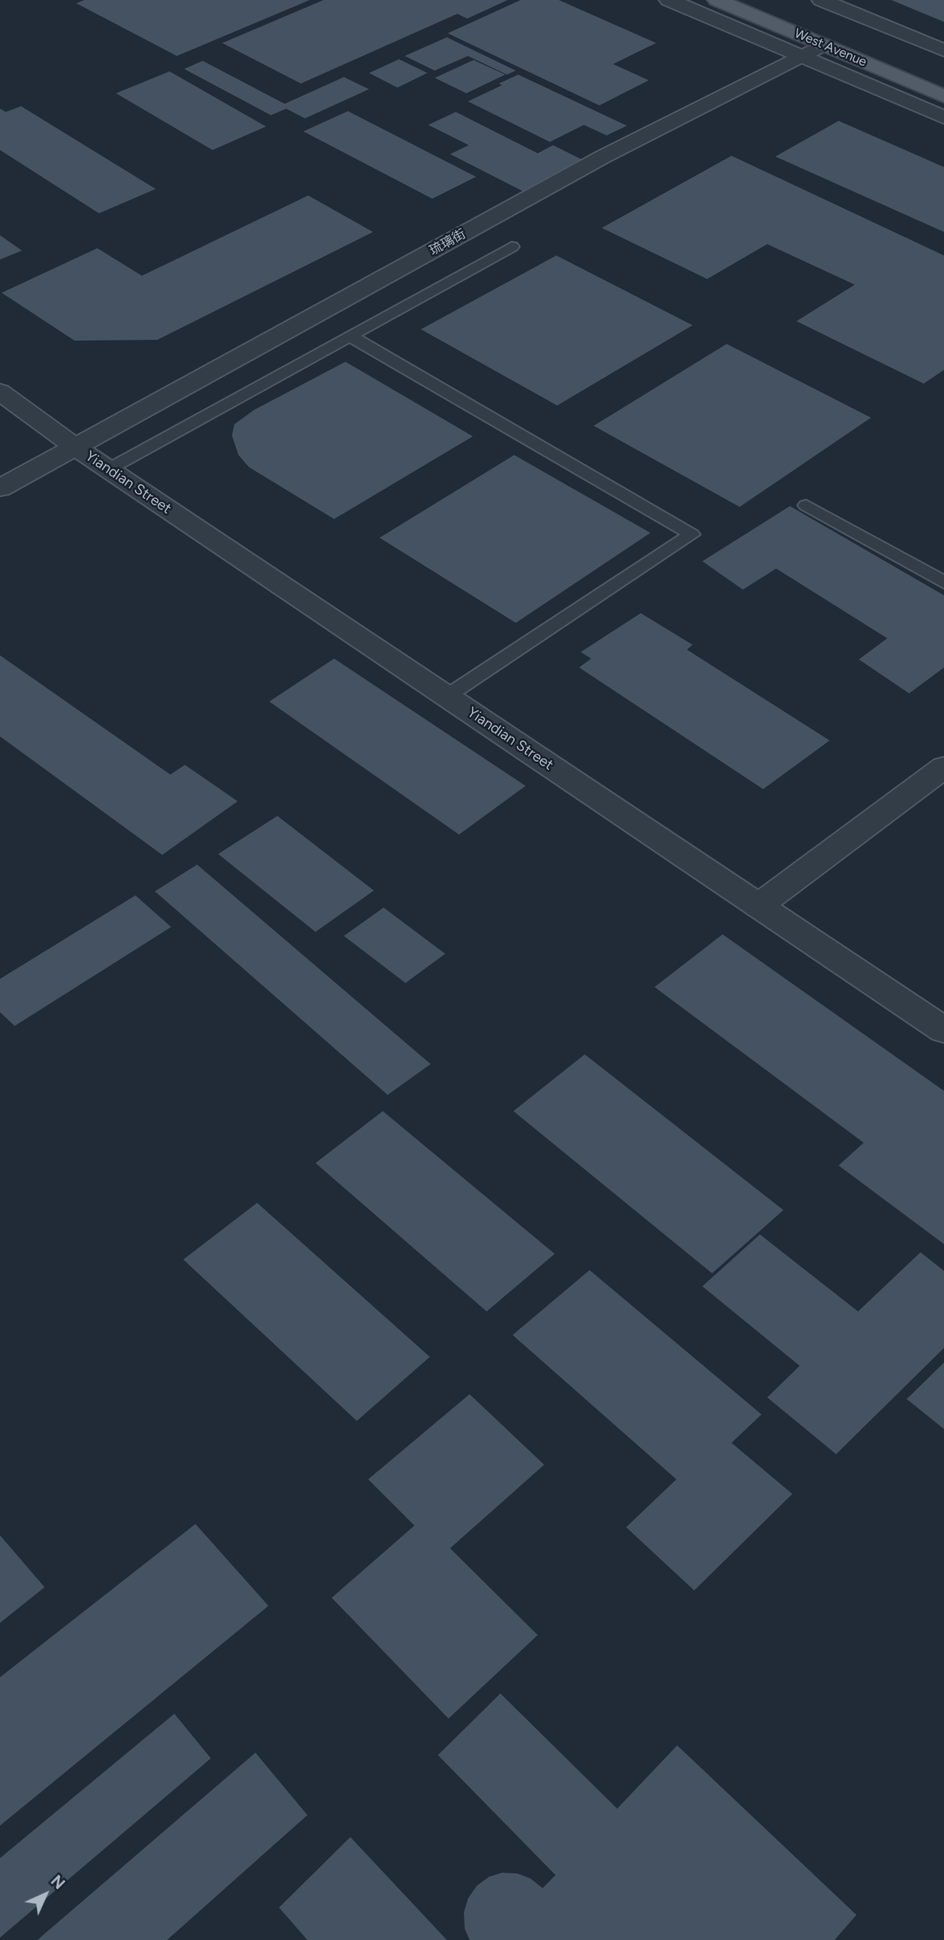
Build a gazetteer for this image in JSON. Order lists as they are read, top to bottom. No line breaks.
{"streets":{"main road":["West Avenue"],"street":["琉璃街","Yiandian Street"]},"crossings":[["West Avenue","琉璃街"],["琉璃街","Yiandian Street"]],"north":"top right"}
